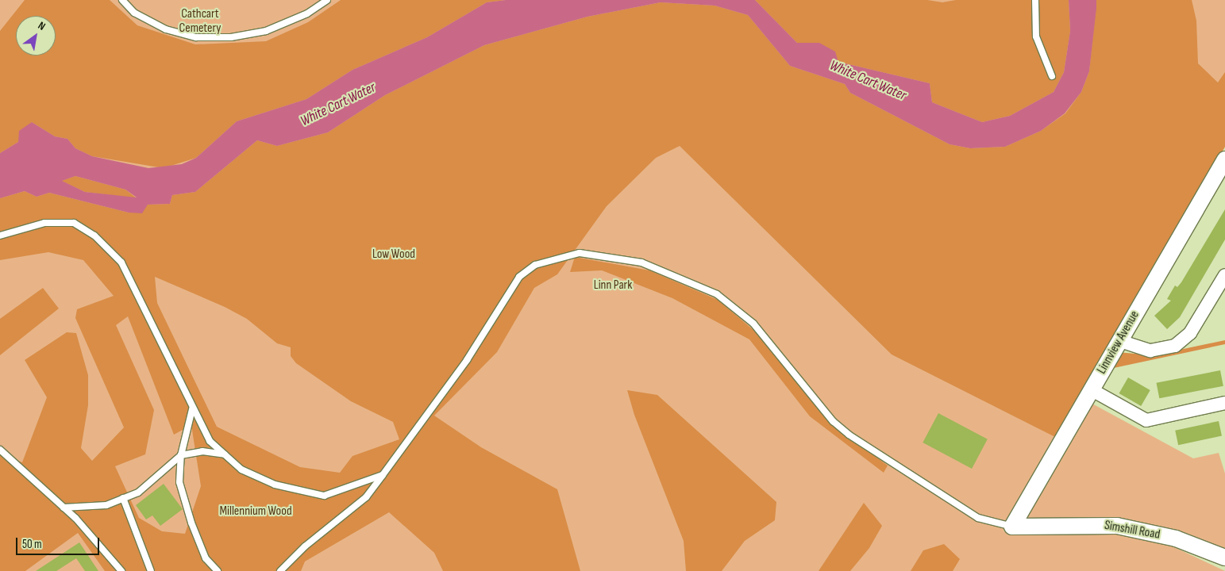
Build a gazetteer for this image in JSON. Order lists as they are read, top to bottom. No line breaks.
{"streets":{"street":["Linnview Avenue","Simshill Road"]},"crossings":[["Linnview Avenue","Simshill Road"]],"water":["White Cart Water"],"parks":["Cathcart Cemetery","Low Wood","Linn Park","Millennium Wood"],"scale_bar":"50 m","north":"top right"}
